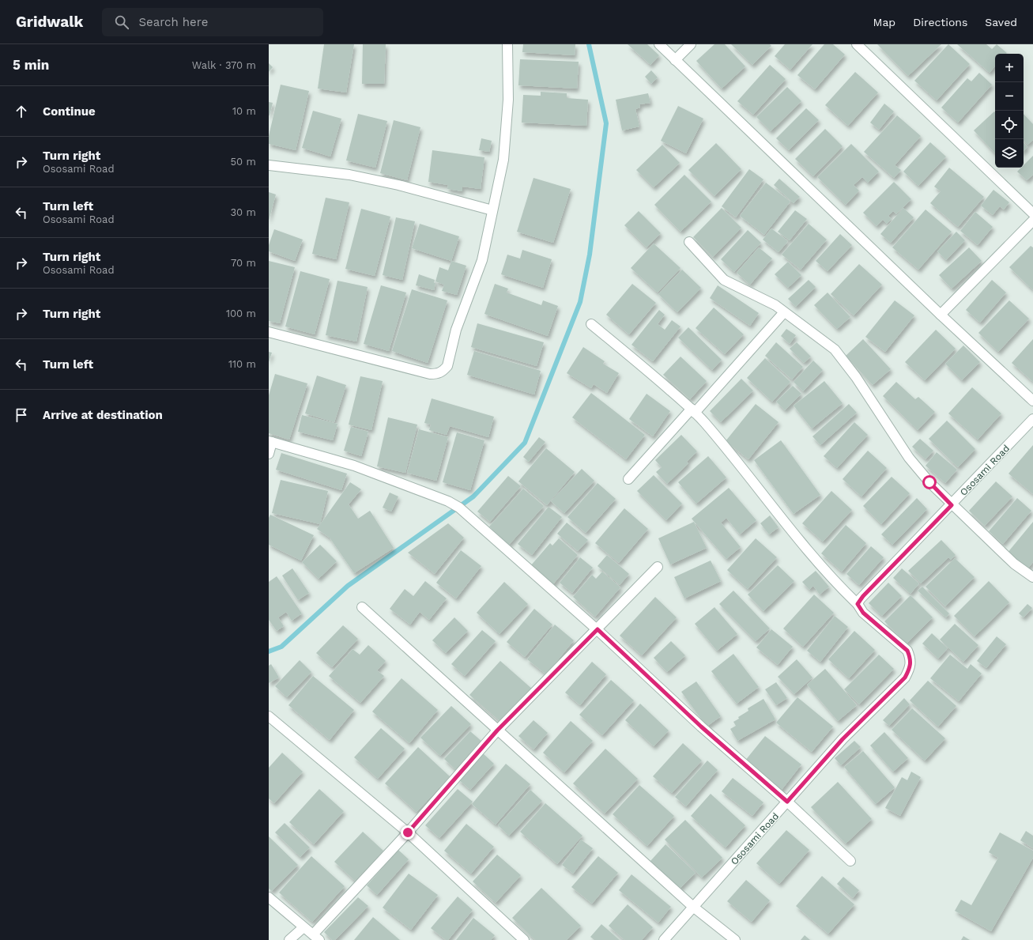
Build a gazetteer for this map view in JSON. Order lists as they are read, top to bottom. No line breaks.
{"streets":{"street":["Ososami Road"]},"page":{"header":"Gridwalk","search":"Search here","nav":["Map","Directions","Saved"],"heading":["5 min","Walk · 370 m"],"map_buttons":["+","−"],"list":[["Continue","10 m"],["Turn right","Ososami Road","50 m"],["Turn left","Ososami Road","30 m"],["Turn right","Ososami Road","70 m"],["Turn right","100 m"],["Turn left","110 m"],"Arrive at destination"]}}
